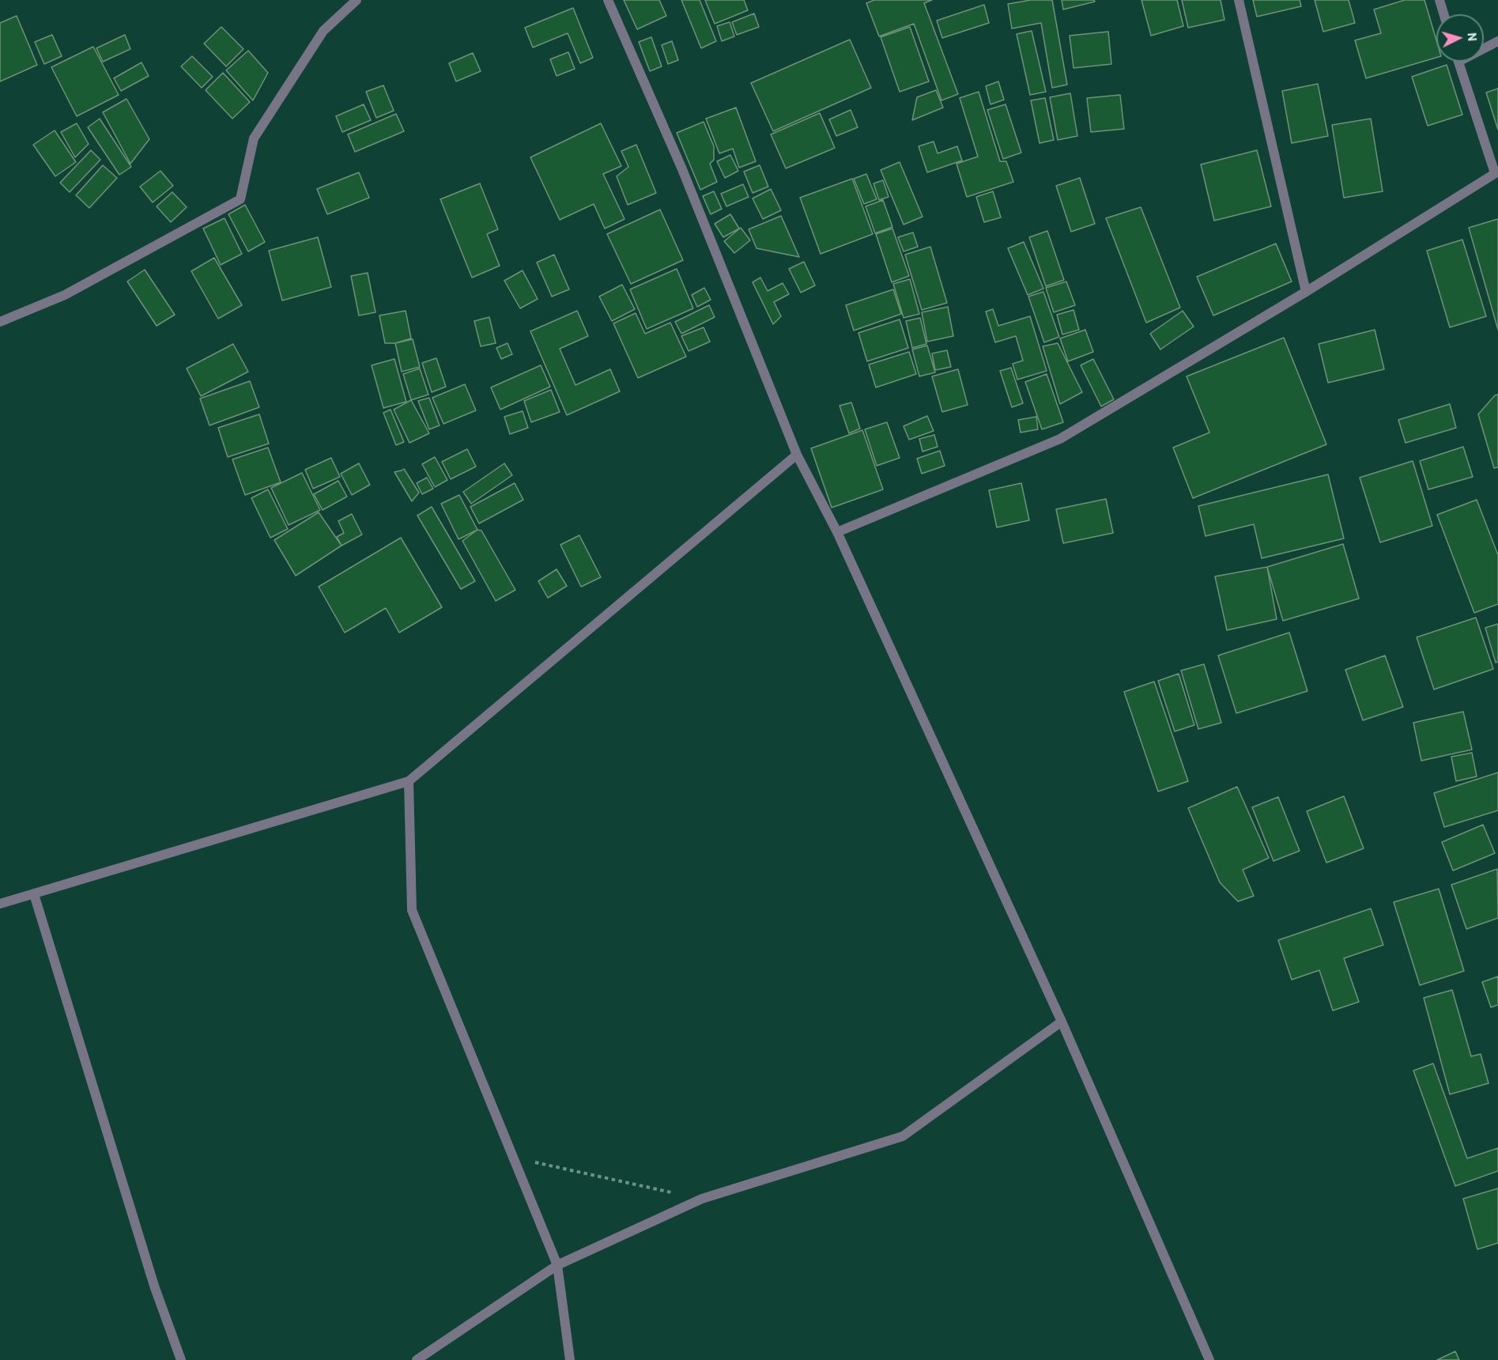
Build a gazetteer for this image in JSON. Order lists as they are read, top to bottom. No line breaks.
{"north":"right"}
